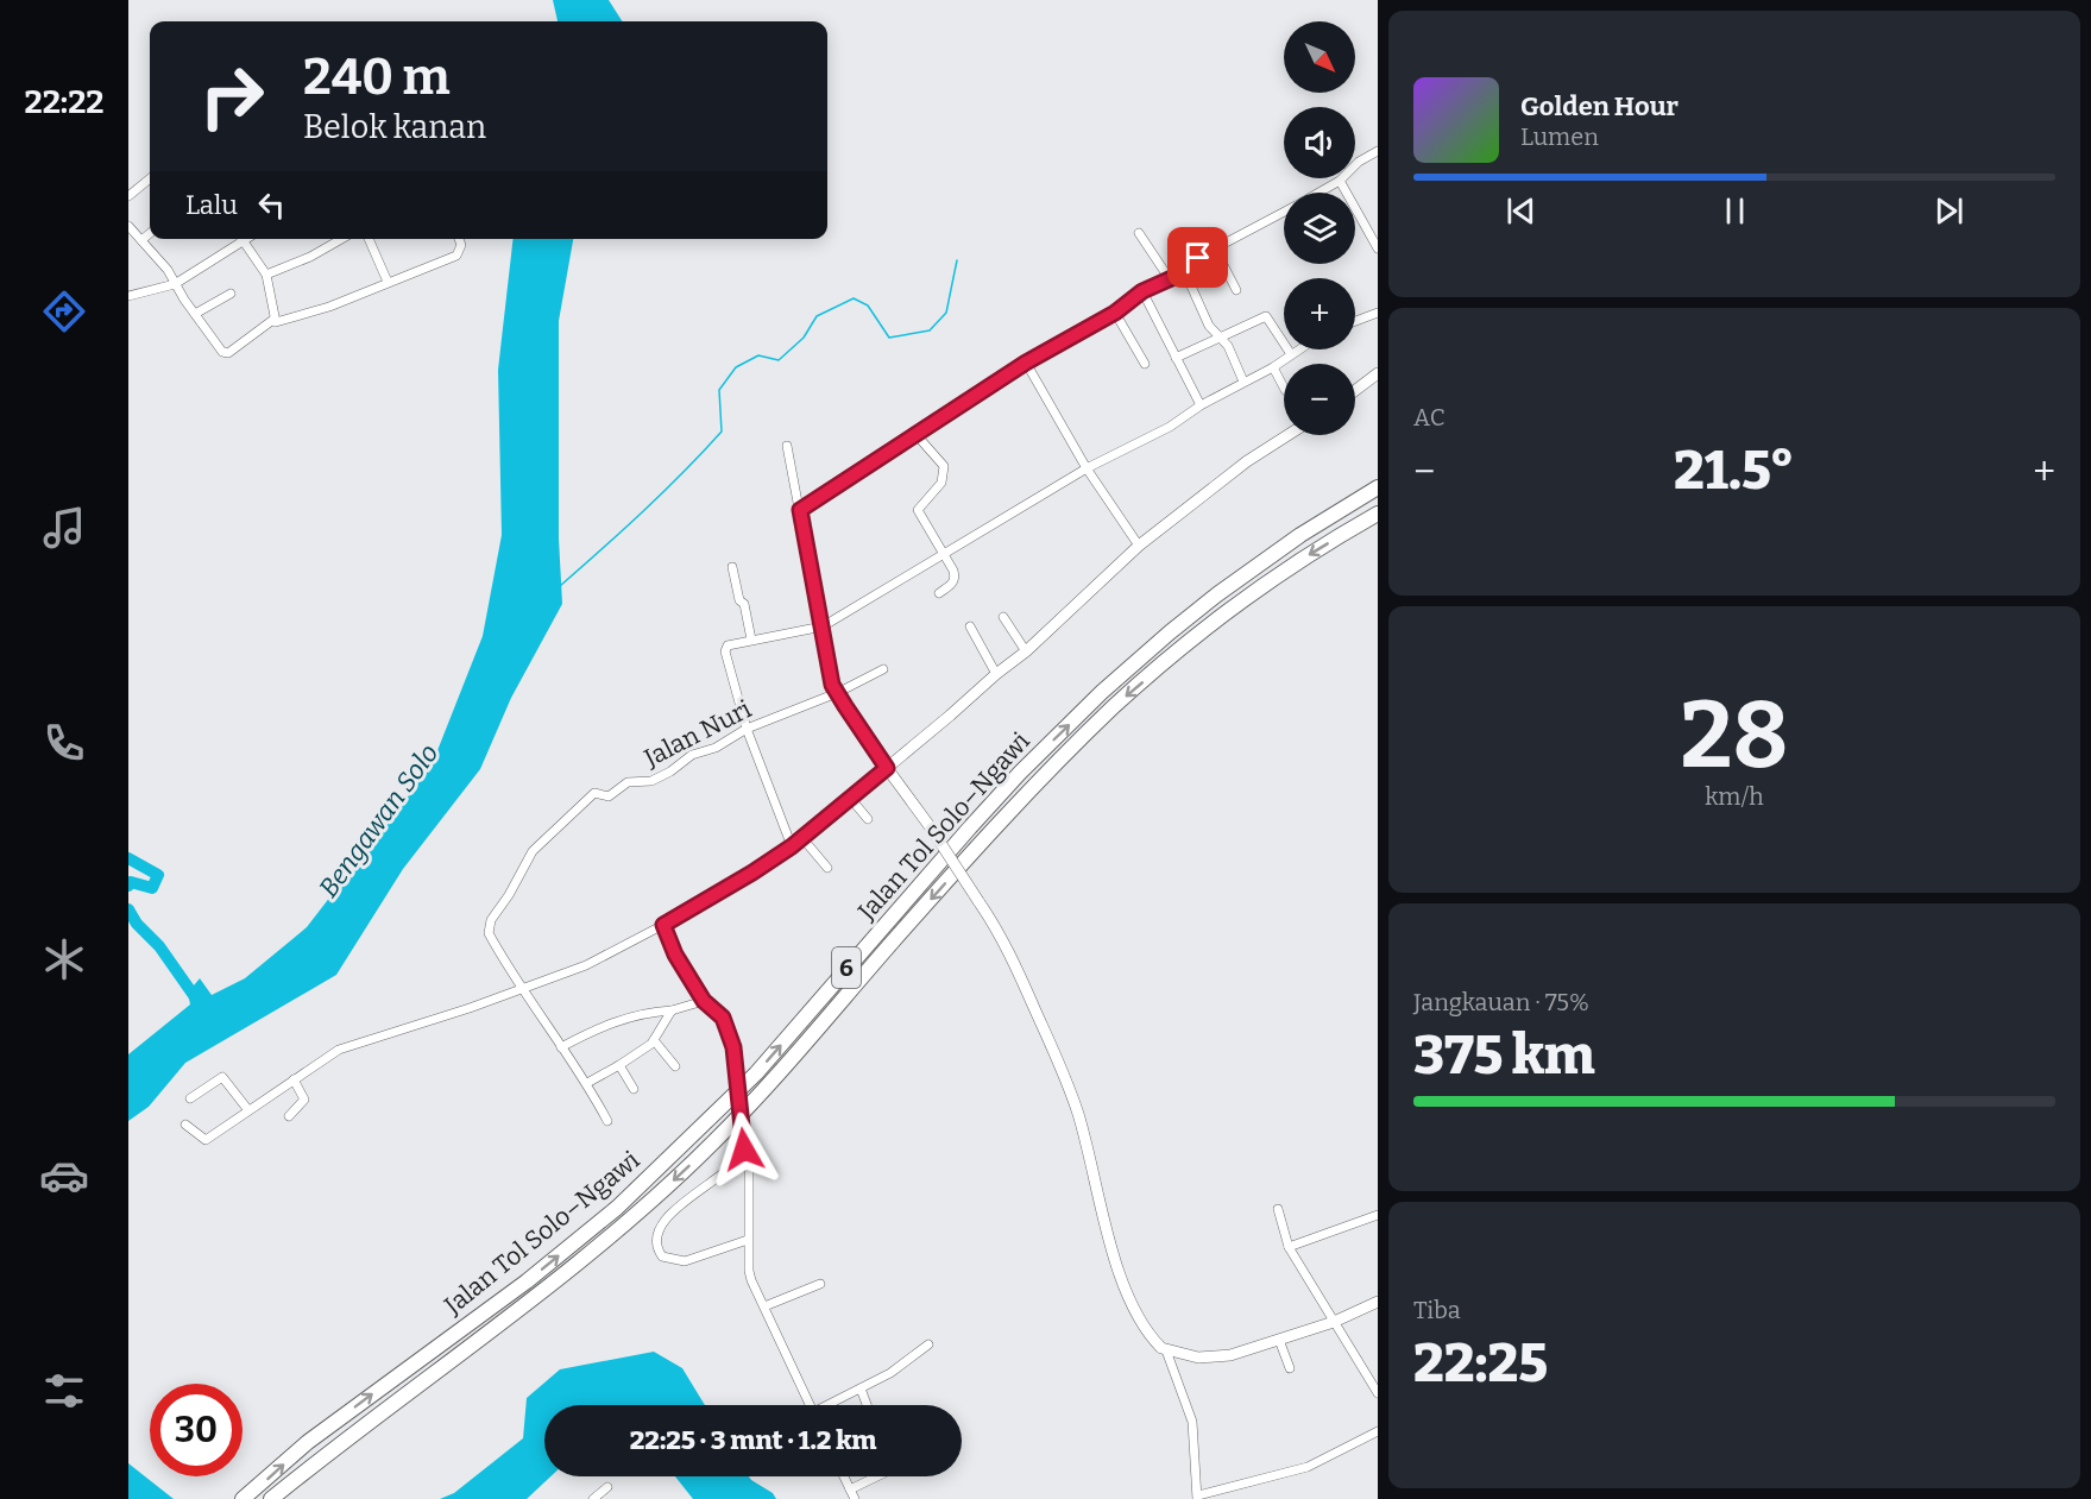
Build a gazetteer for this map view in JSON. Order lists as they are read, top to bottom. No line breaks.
{"streets":{"highway":["Jalan Tol Solo–Ngawi","6"],"street":["Jalan Nuri"]},"water":["Bengawan Solo"],"north":"bottom right","page":{"tabs":"22:22","map_buttons":["+","−"],"turn":["240 m","Belok kanan"],"song":["Golden Hour","Lumen"],"then":"Lalu","tile":["AC",["28","km/h"],["Jangkauan · 75%","375 km"],["Tiba","22:25"]],"heat":["−","21.5°","+"],"limit":"30","trip":"22:25 · 3 mnt · 1.2 km"}}
